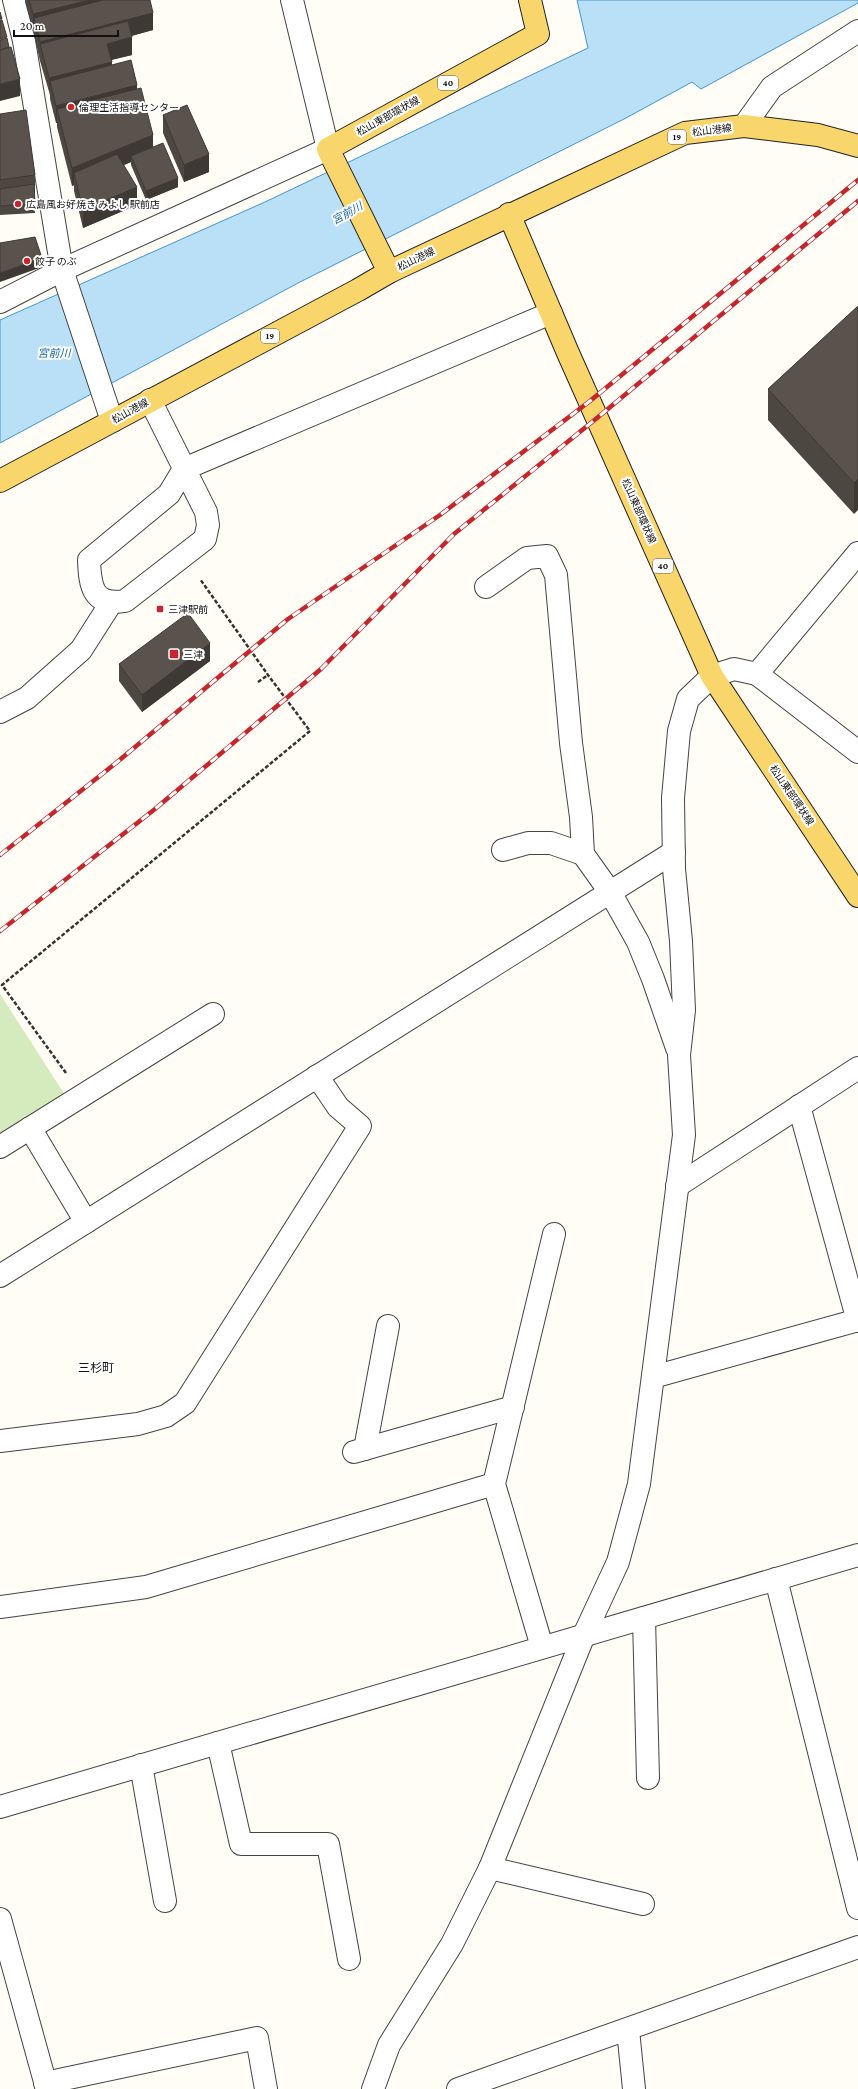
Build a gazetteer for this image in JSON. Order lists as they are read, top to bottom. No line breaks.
{"streets":{"main road":["40","松山東部環状線","松山港線","19"]},"crossings":[["松山東部環状線","松山港線"]],"districts":["三杉町"],"water":["宮前川"],"places":{"other":["倫理生活指導センター","広島風お好焼き みよし 駅前店","餃子 のぶ"],"transit":["三津駅前","三津"]},"scale_bar":"20 m"}
